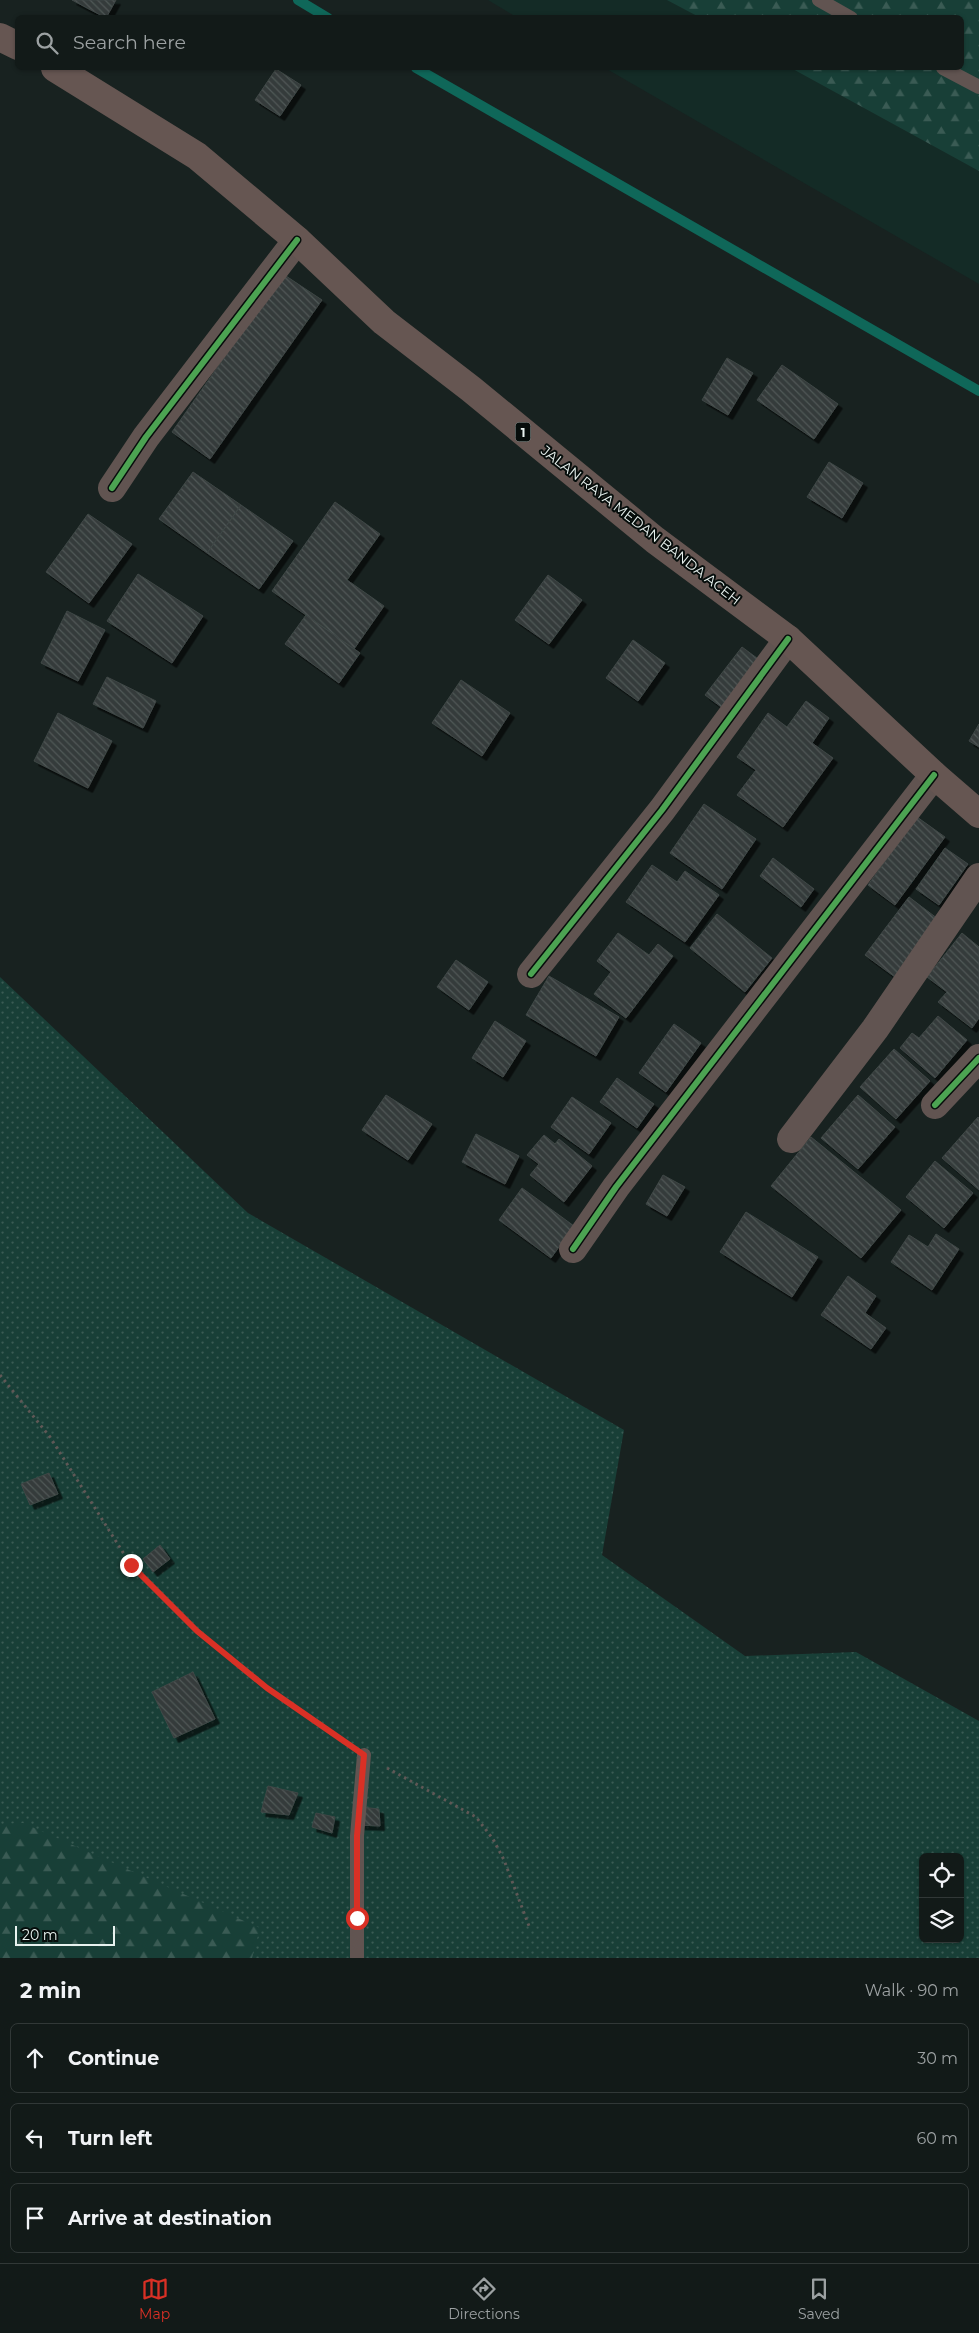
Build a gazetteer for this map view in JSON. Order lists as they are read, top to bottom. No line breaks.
{"streets":{"highway":["1","JALAN RAYA MEDAN BANDA ACEH"]},"scale_bar":"20 m","page":{"search":"Search here","scale":"20 m","heading":["2 min","Walk · 90 m"],"list":[["Continue","30 m"],["Turn left","60 m"],"Arrive at destination"],"nav":["Map","Directions","Saved"]}}
